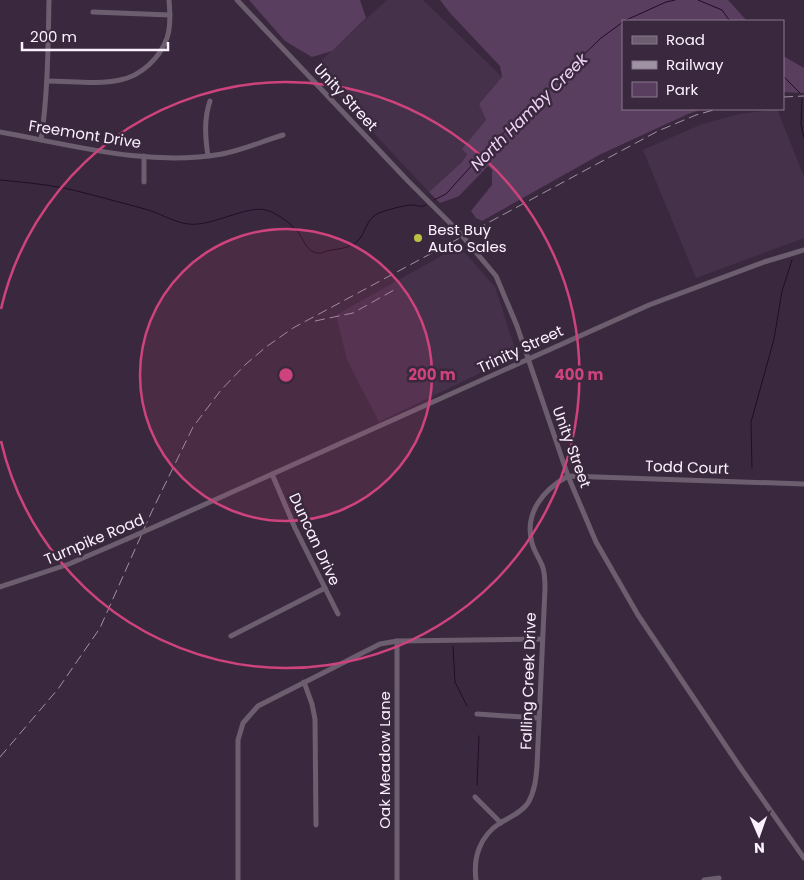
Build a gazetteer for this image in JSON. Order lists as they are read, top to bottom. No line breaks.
{"streets":{"street":["Unity Street","Freemont Drive","Trinity Street","Todd Court","Turnpike Road","Duncan Drive","Falling Creek Drive","Oak Meadow Lane"]},"crossings":[["Unity Street","Trinity Street"],["Unity Street","Todd Court"],["Unity Street","Falling Creek Drive"],["Trinity Street","Turnpike Road"],["Trinity Street","Duncan Drive"],["Todd Court","Falling Creek Drive"]],"water":["North Hamby Creek"],"places":["Best Buy Auto Sales"],"legend":["Road","Railway","Park"],"scale_bar":"200 m","north":"bottom","rings":["200 m","400 m"]}
